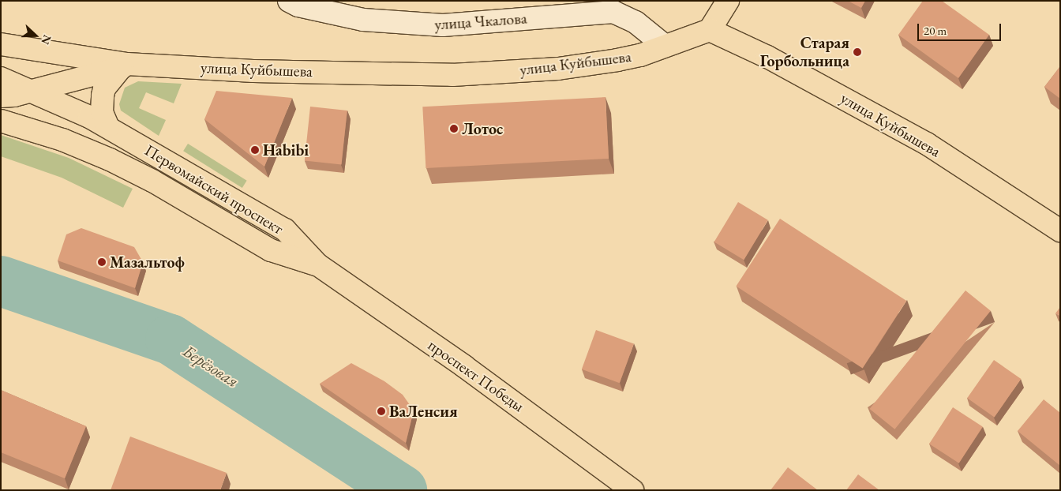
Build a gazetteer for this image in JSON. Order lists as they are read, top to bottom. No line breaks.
{"streets":{"main road":["улица Куйбышева","Первомайский проспект","проспект Победы"],"street":["улица Чкалова"]},"crossings":[["улица Чкалова","улица Куйбышева"],["улица Куйбышева","Первомайский проспект"],["Первомайский проспект","проспект Победы"]],"water":["Берёзовая"],"places":["Старая Горбольница","Лотос","Habibi","Мазальтоф","ВаЛенсия"],"scale_bar":"20 m","north":"right"}
